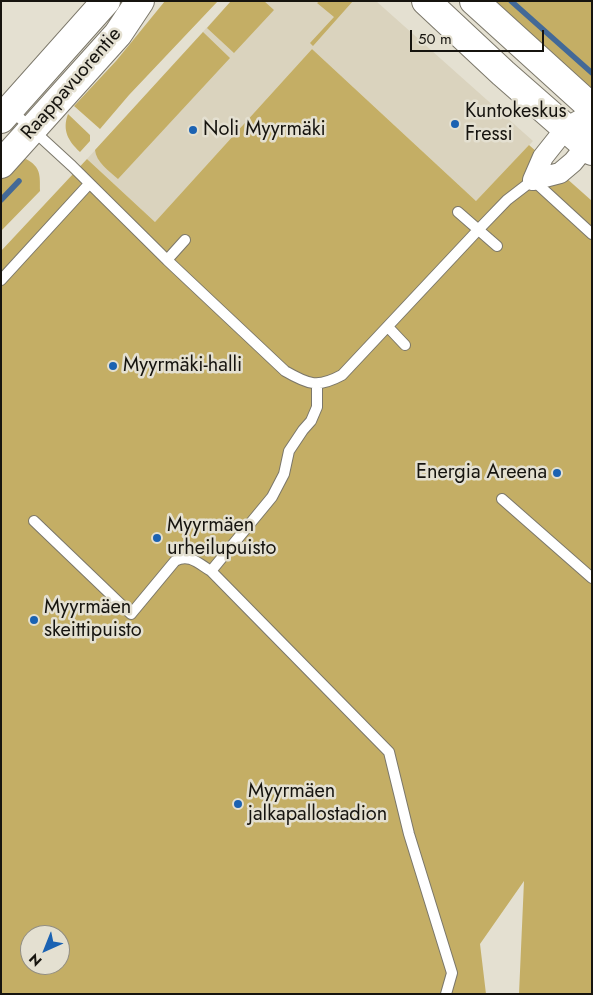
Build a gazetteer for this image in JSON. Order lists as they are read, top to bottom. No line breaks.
{"streets":{"main road":["Raappavuorentie"]},"places":["Kuntokeskus Fressi","Noli Myyrmäki","Myyrmäki-halli","Energia Areena","Myyrmäen urheilupuisto","Myyrmäen skeittipuisto","Myyrmäen jalkapallostadion"],"scale_bar":"50 m","north":"bottom left"}
